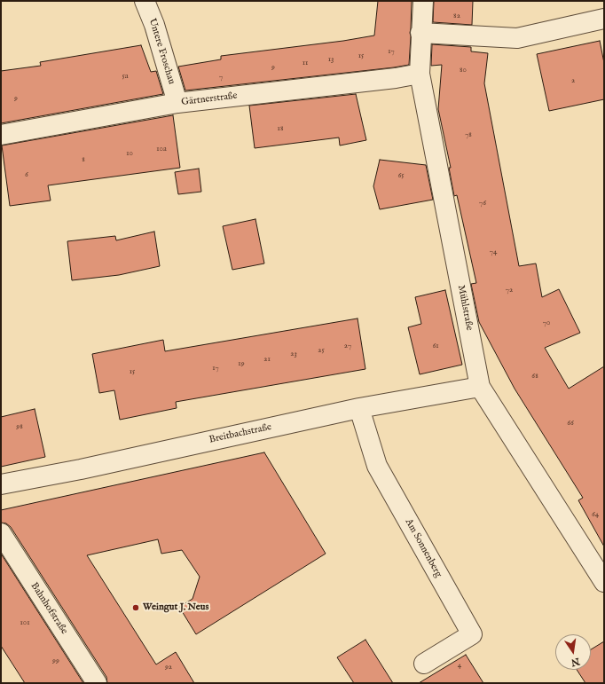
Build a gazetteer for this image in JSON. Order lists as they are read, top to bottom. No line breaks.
{"streets":{"street":["Untere Froschau","Gärtnerstraße","Mühlstraße","Breitbachstraße","Am Sonnenberg","Bahnhofstraße"]},"crossings":[["Untere Froschau","Gärtnerstraße"],["Gärtnerstraße","Mühlstraße"],["Mühlstraße","Breitbachstraße"],["Breitbachstraße","Am Sonnenberg"]],"places":["Weingut J. Neus"],"house_numbers":["82","17","15","13","11","9","80","5a","7","2","9","18","78","10a","10","8","6","65","76","74","72","70","27","61","25","23","21","19","17","15","68","66","98","64","101","99","4","92"],"north":"bottom"}
